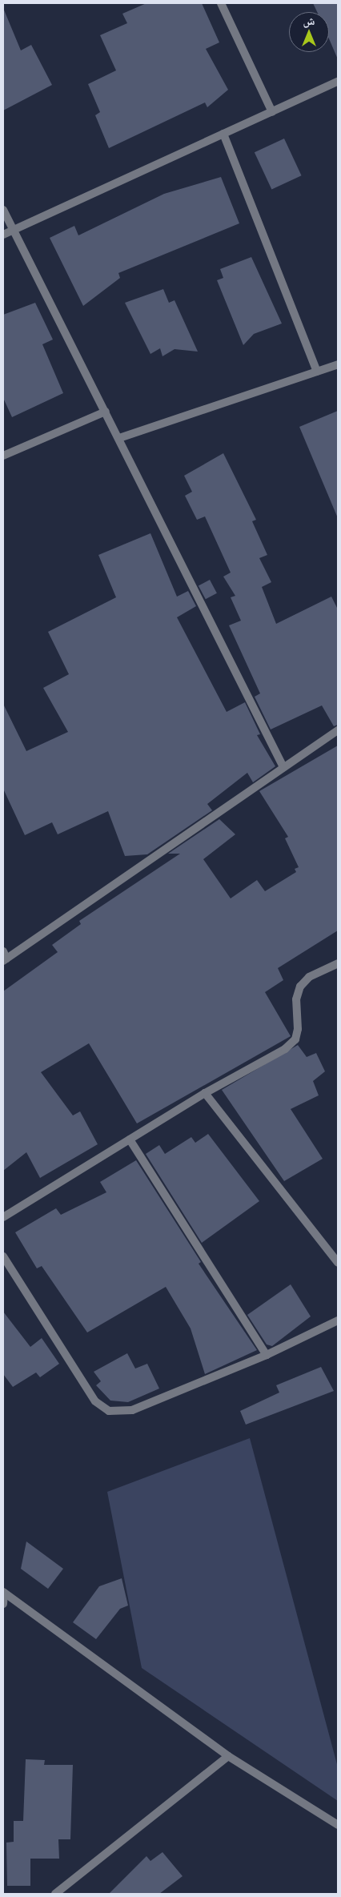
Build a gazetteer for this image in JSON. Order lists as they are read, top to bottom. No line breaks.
{"north":"top"}
